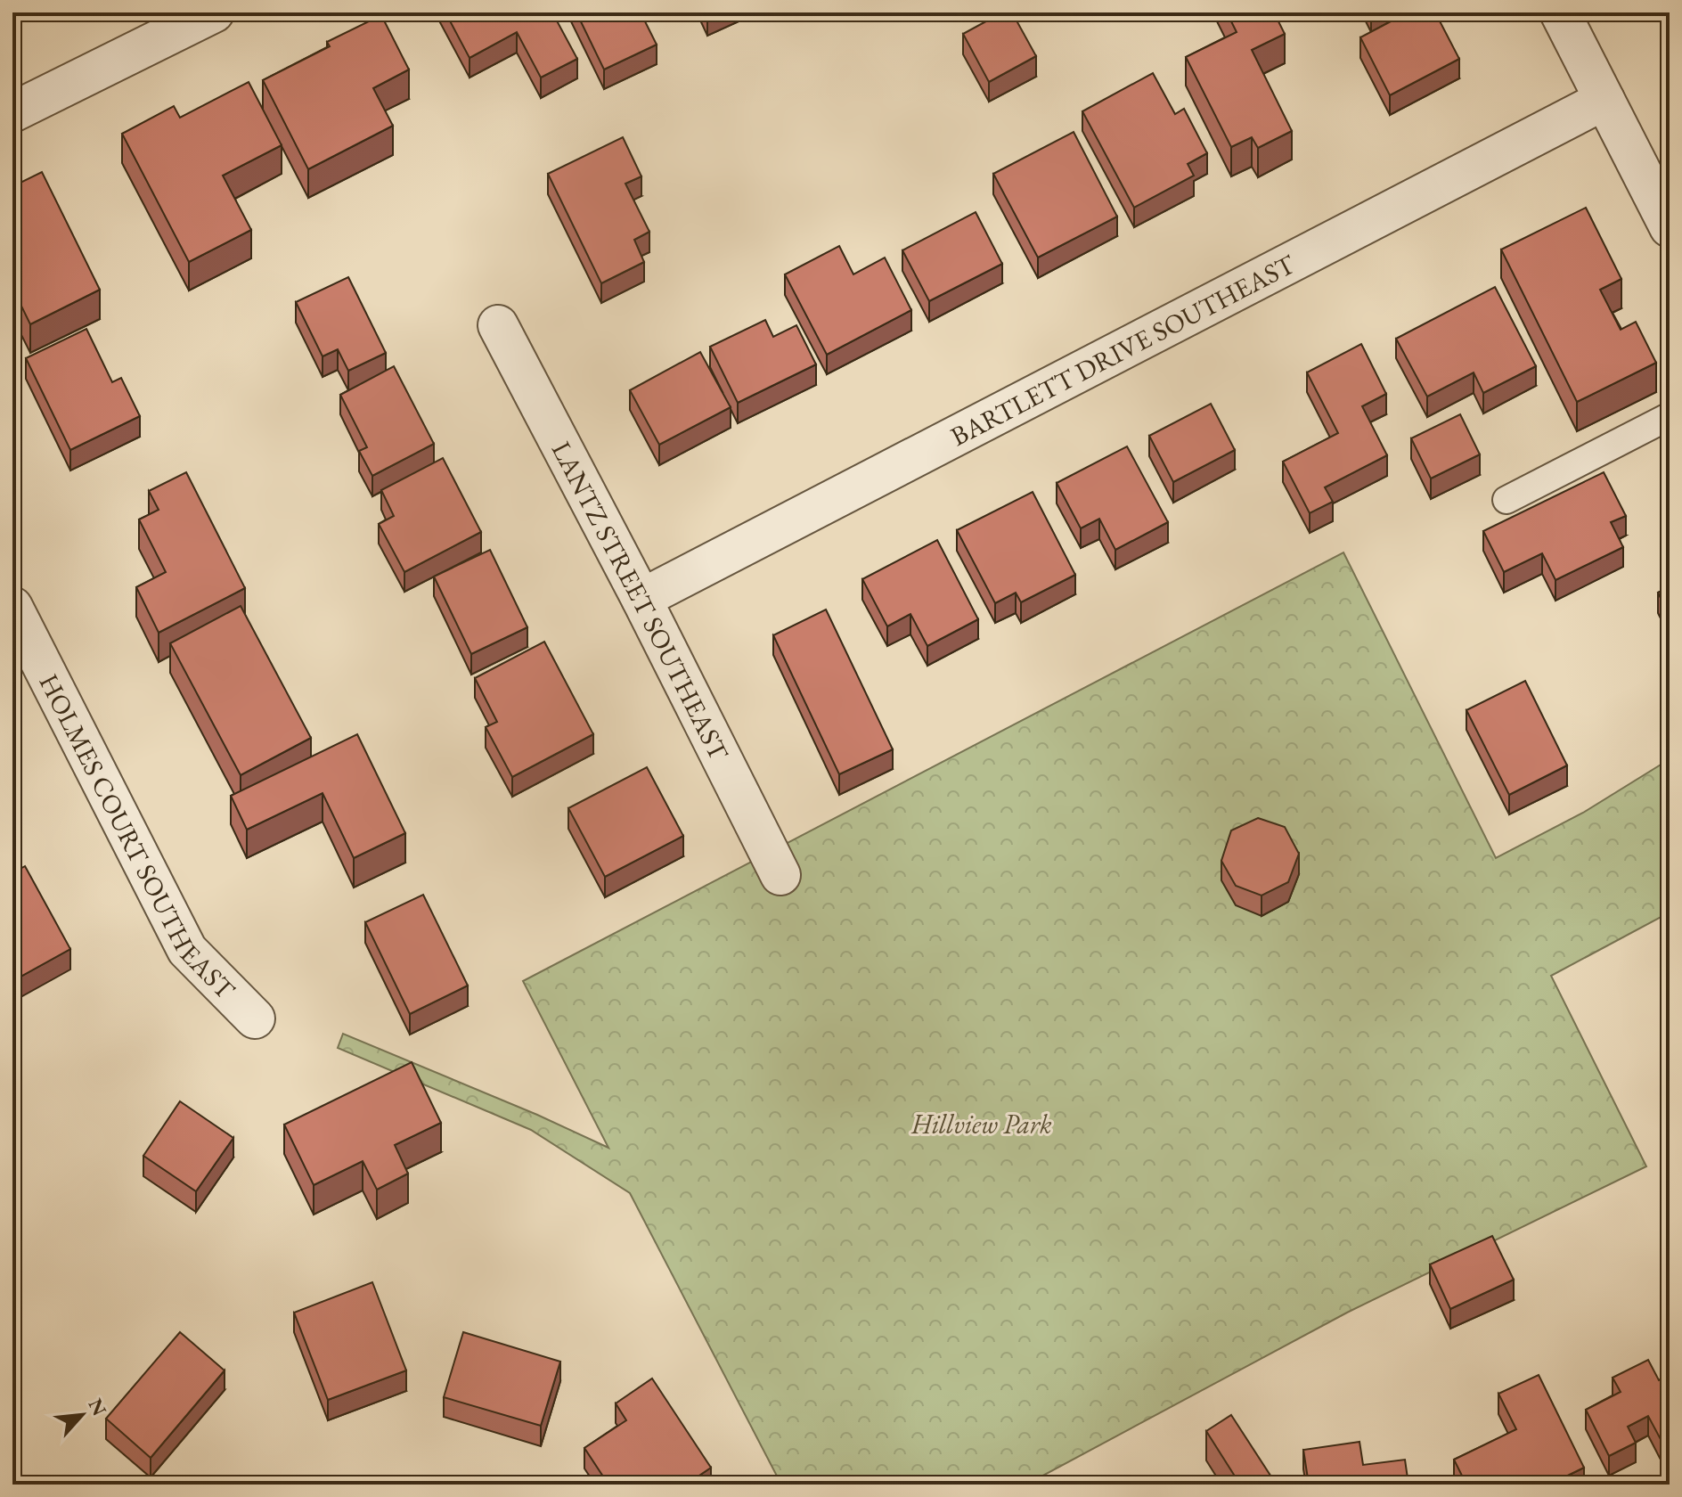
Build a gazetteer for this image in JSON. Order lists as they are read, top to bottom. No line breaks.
{"streets":{"street":["BARTLETT DRIVE SOUTHEAST","LANTZ STREET SOUTHEAST","HOLMES COURT SOUTHEAST"]},"crossings":[["BARTLETT DRIVE SOUTHEAST","LANTZ STREET SOUTHEAST"]],"parks":["Hillview Park"],"north":"top right"}
